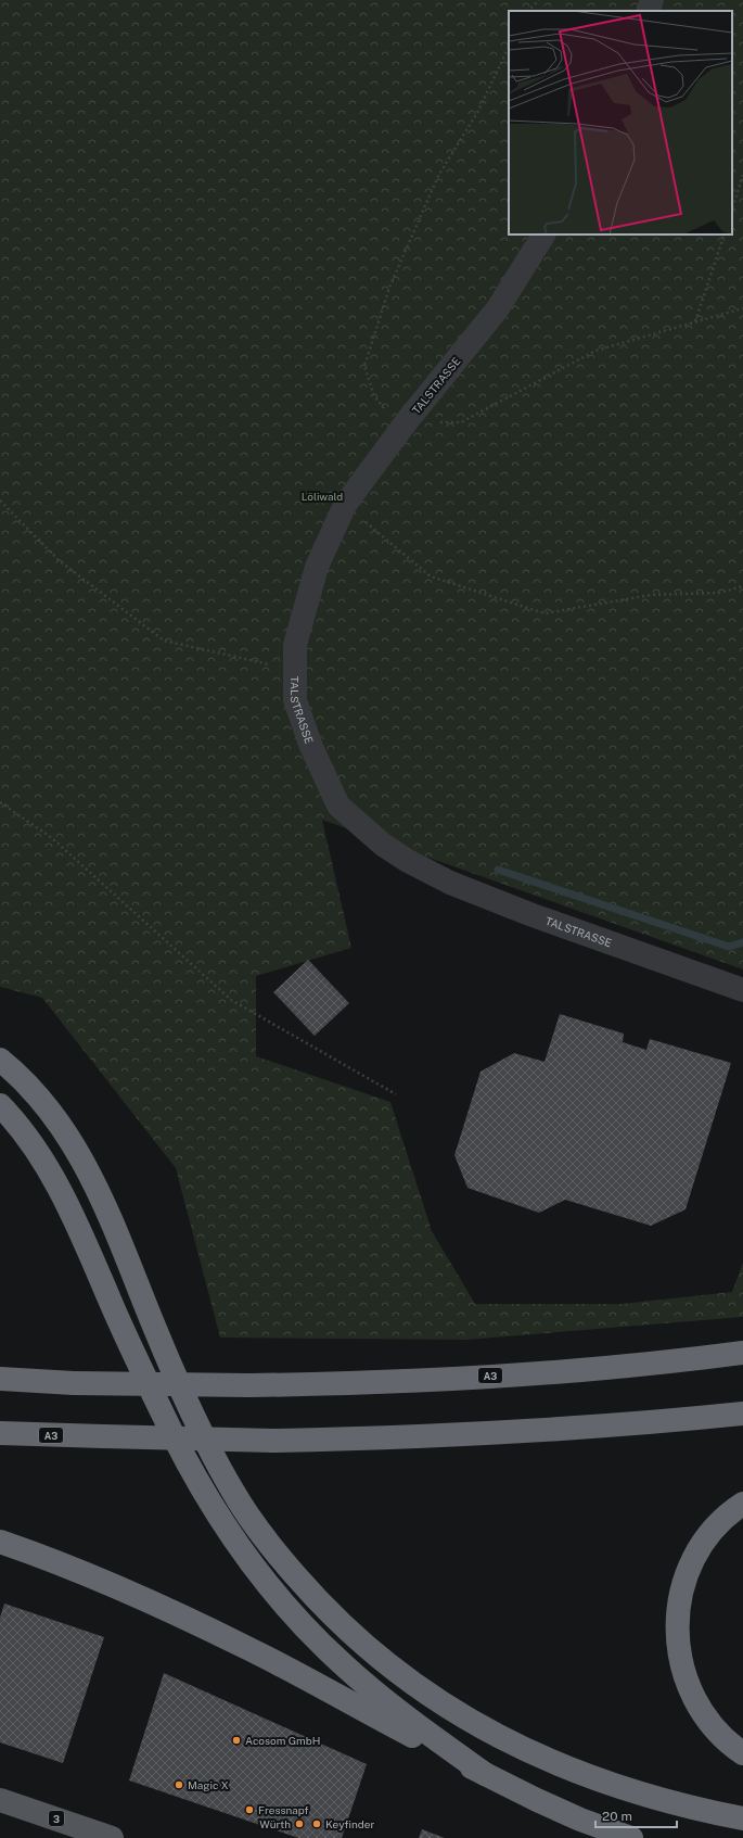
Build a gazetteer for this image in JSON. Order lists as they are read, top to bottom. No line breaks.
{"streets":{"highway":["A3"],"main road":["3"],"street":["TALSTRASSE"]},"parks":["Löliwald"],"places":["Acosom GmbH","Magic X","Fressnapf","Würth","Keyfinder"],"scale_bar":"20 m"}
